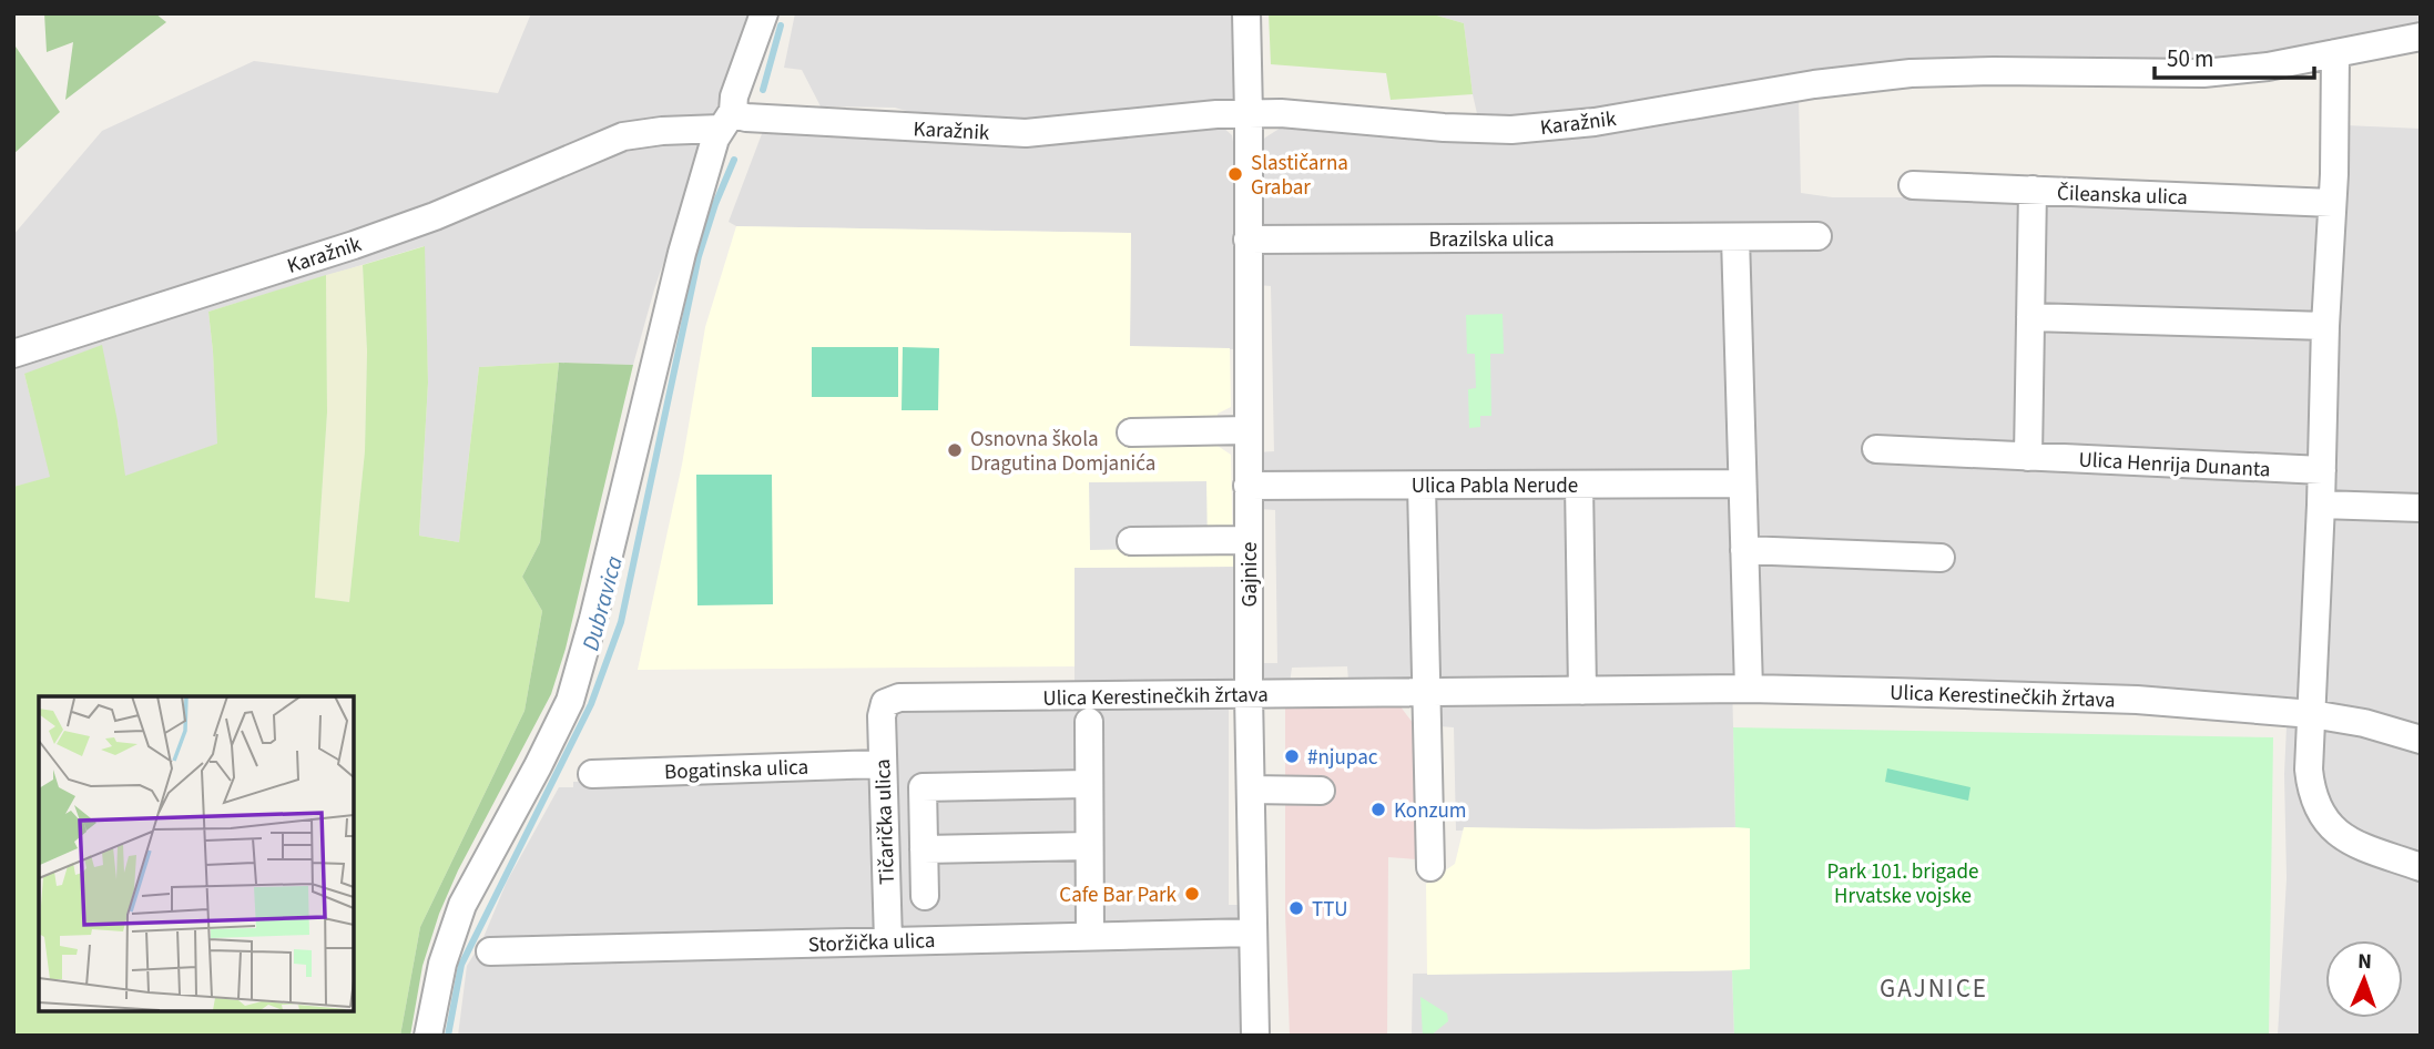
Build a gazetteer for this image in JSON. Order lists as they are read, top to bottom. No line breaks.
{"streets":{"street":["Karažnik","Čileanska ulica","Brazilska ulica","Ulica Henrija Dunanta","Ulica Pabla Nerude","Gajnice","Ulica Kerestinečkih žrtava","Bogatinska ulica","Tičarička ulica","Storžička ulica"]},"crossings":[["Karažnik","Gajnice"],["Brazilska ulica","Gajnice"],["Ulica Pabla Nerude","Gajnice"],["Gajnice","Ulica Kerestinečkih žrtava"],["Gajnice","Storžička ulica"],["Ulica Kerestinečkih žrtava","Tičarička ulica"],["Bogatinska ulica","Tičarička ulica"],["Tičarička ulica","Storžička ulica"]],"districts":["GAJNICE"],"water":["Dubravica"],"parks":["Park 101. brigade Hrvatske vojske"],"places":["Slastičarna Grabar","Osnovna škola Dragutina Domjanića","#njupac","Konzum","Cafe Bar Park","TTU"],"scale_bar":"50 m","north":"top"}
